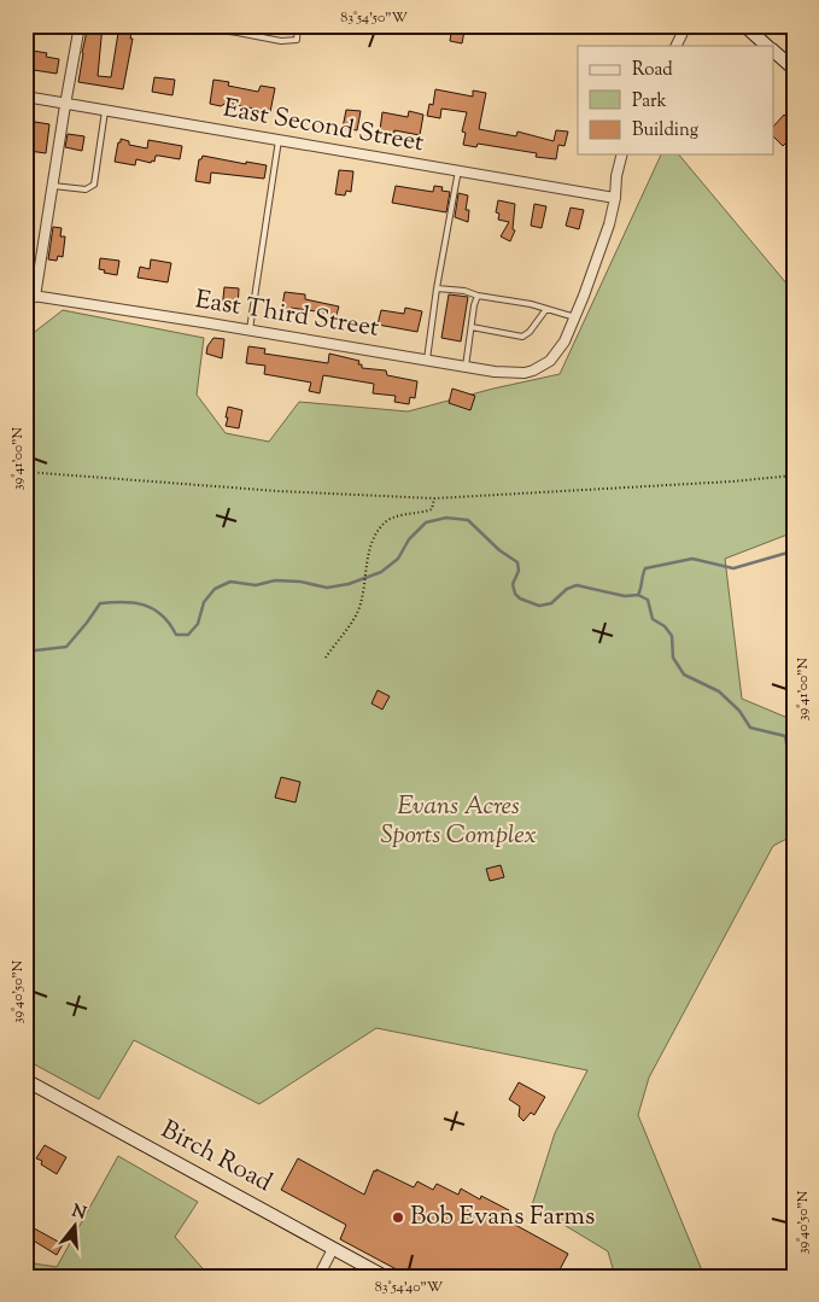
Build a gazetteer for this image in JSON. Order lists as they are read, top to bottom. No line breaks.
{"streets":{"street":["East Second Street","East Third Street","Birch Road"]},"parks":["Evans Acres Sports Complex"],"places":["Bob Evans Farms"],"legend":["Road","Park","Building"],"north":"top","coordinates":["83°54'50\"W","39°41'00\"N","39°40'50\"N","83°54'40\"W"]}
